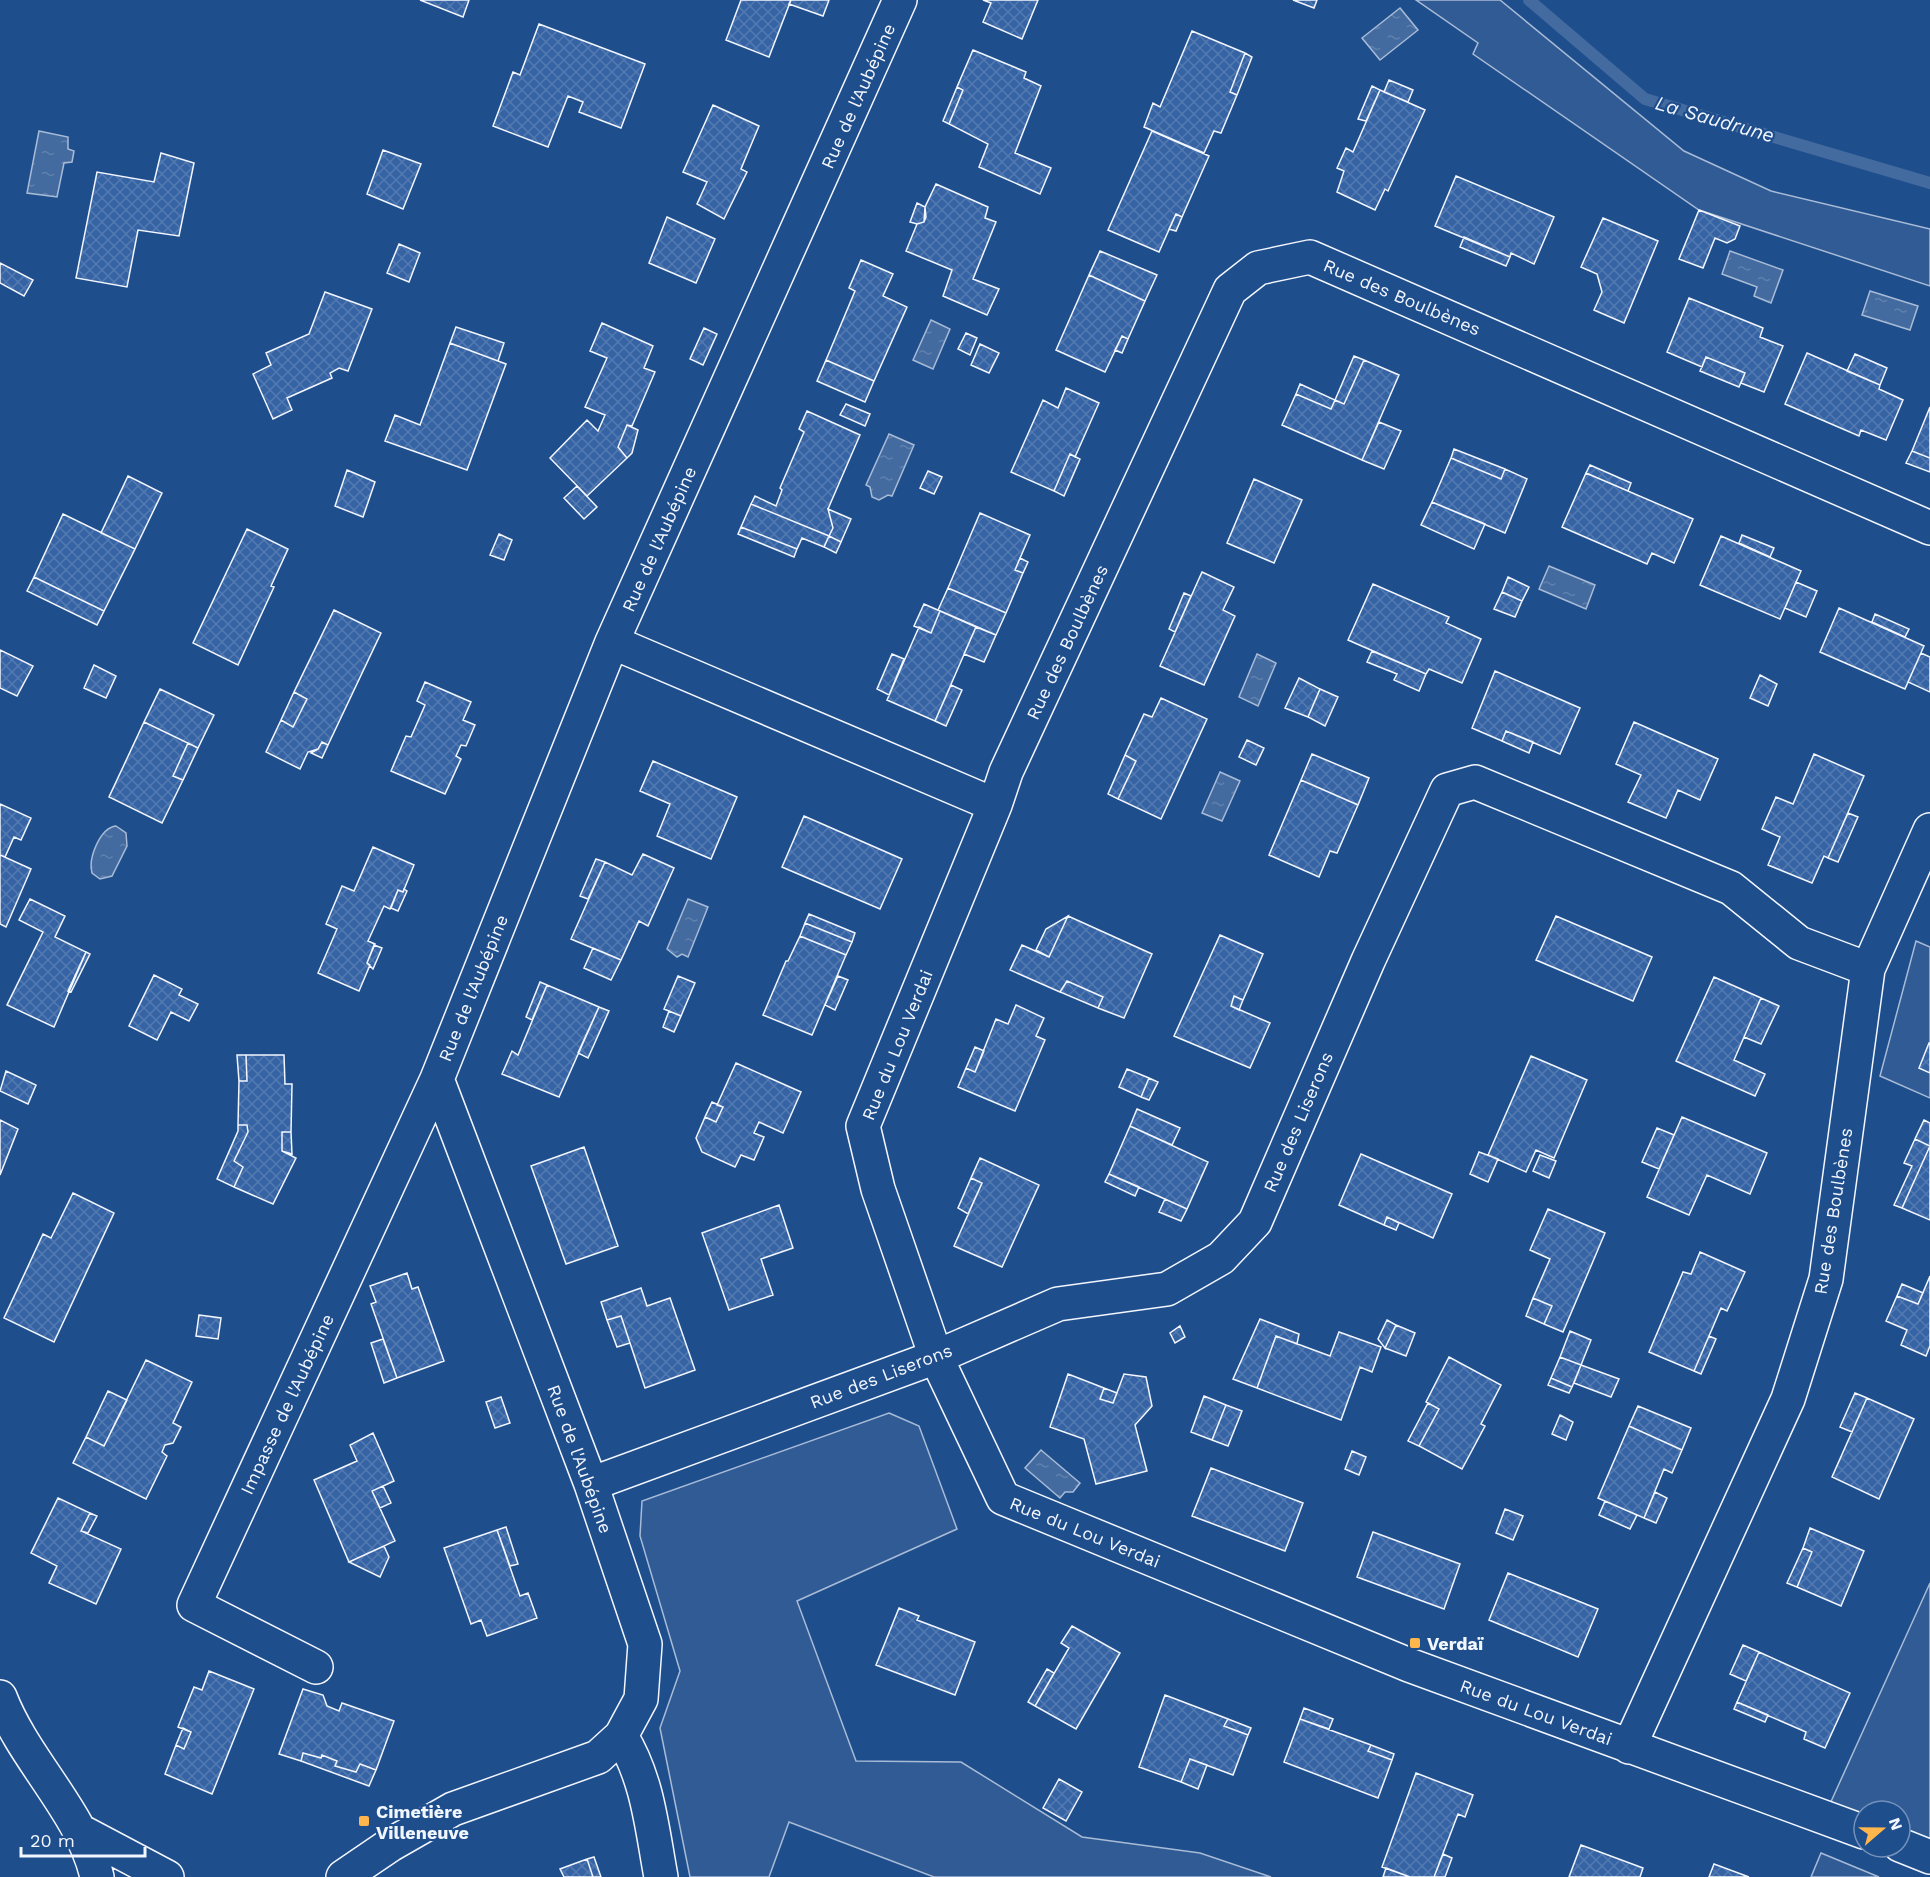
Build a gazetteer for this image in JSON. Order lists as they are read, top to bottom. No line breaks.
{"streets":{"street":["Rue de l'Aubépine","Rue des Boulbènes","Rue du Lou Verdai","Rue des Liserons","Impasse de l'Aubépine"]},"crossings":[["Rue de l'Aubépine","Rue des Liserons"],["Rue de l'Aubépine","Impasse de l'Aubépine"],["Rue des Boulbènes","Rue du Lou Verdai"],["Rue des Boulbènes","Rue des Liserons"],["Rue du Lou Verdai","Rue des Liserons"]],"water":["La Saudrune"],"places":{"transit":["Verdaï","Cimetière Villeneuve"]},"scale_bar":"20 m","north":"right"}
